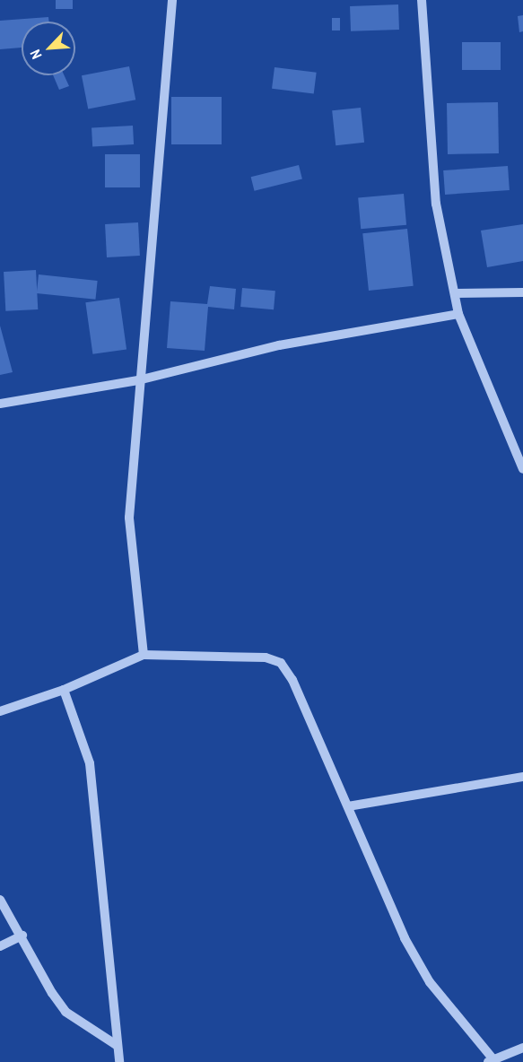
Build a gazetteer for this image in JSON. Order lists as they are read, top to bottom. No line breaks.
{"north":"bottom left"}
